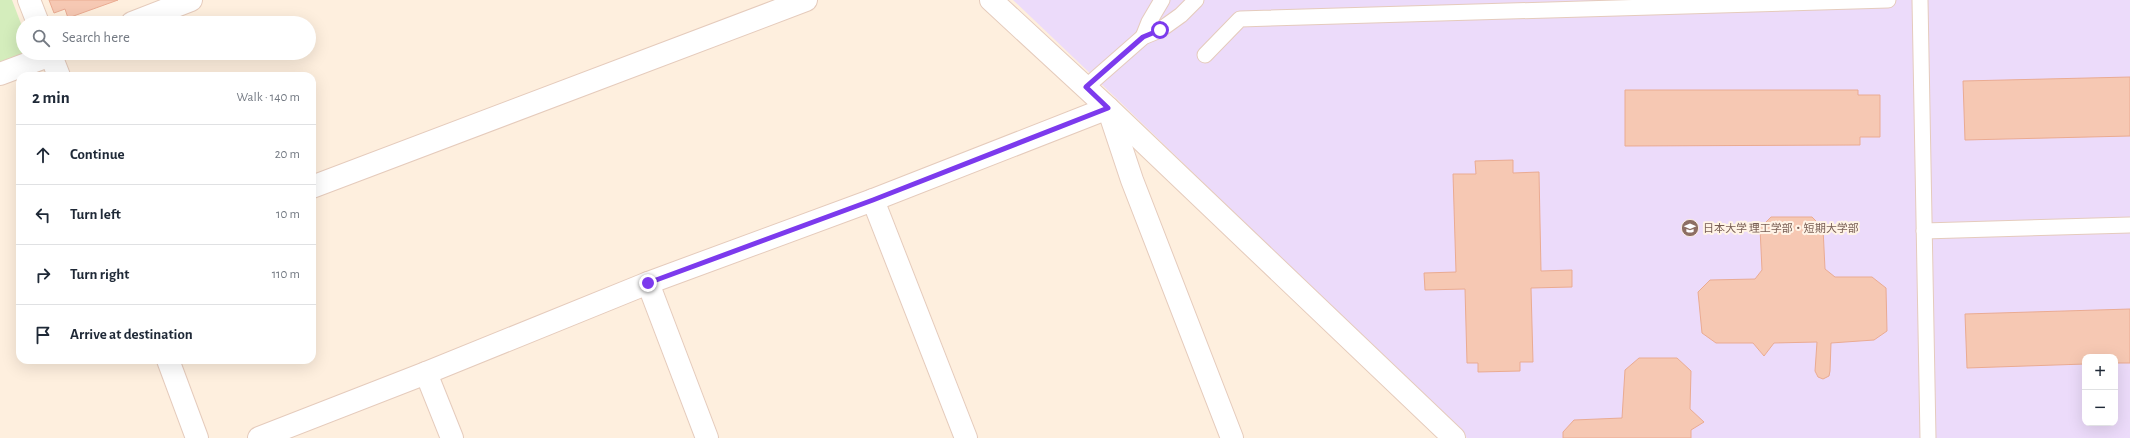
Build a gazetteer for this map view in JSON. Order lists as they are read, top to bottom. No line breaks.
{"places":{"school or university":["日本大学 理工学部・短期大学部"]},"page":{"search":"Search here","heading":["2 min","Walk · 140 m"],"list":[["Continue","20 m"],["Turn left","10 m"],["Turn right","110 m"],"Arrive at destination"],"map_buttons":["+","−"]}}
